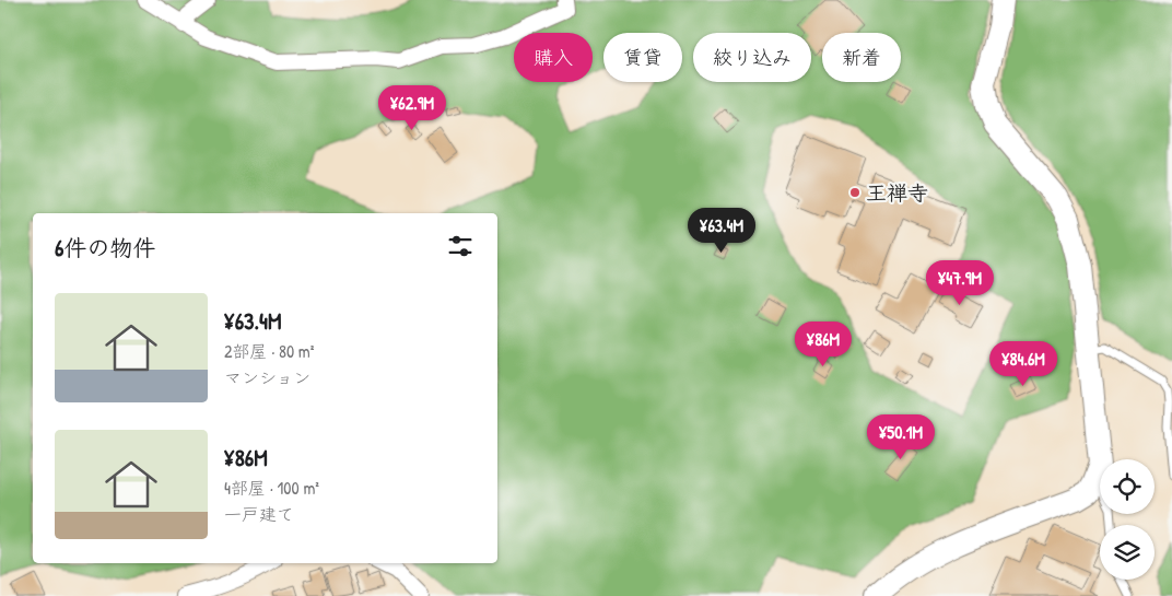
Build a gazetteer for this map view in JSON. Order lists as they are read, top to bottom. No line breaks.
{"places":["王禅寺"],"page":{"chip":["購入","賃貸","絞り込み","新着"],"price":["¥62.9M","¥63.4M","¥47.9M","¥86M","¥84.6M","¥50.1M"],"heading":"6件の物件","list":[{"name":"¥63.4M","note":"2部屋 · 80 m² · マンション"},{"name":"¥86M","note":"4部屋 · 100 m² · 一戸建て"}]}}
